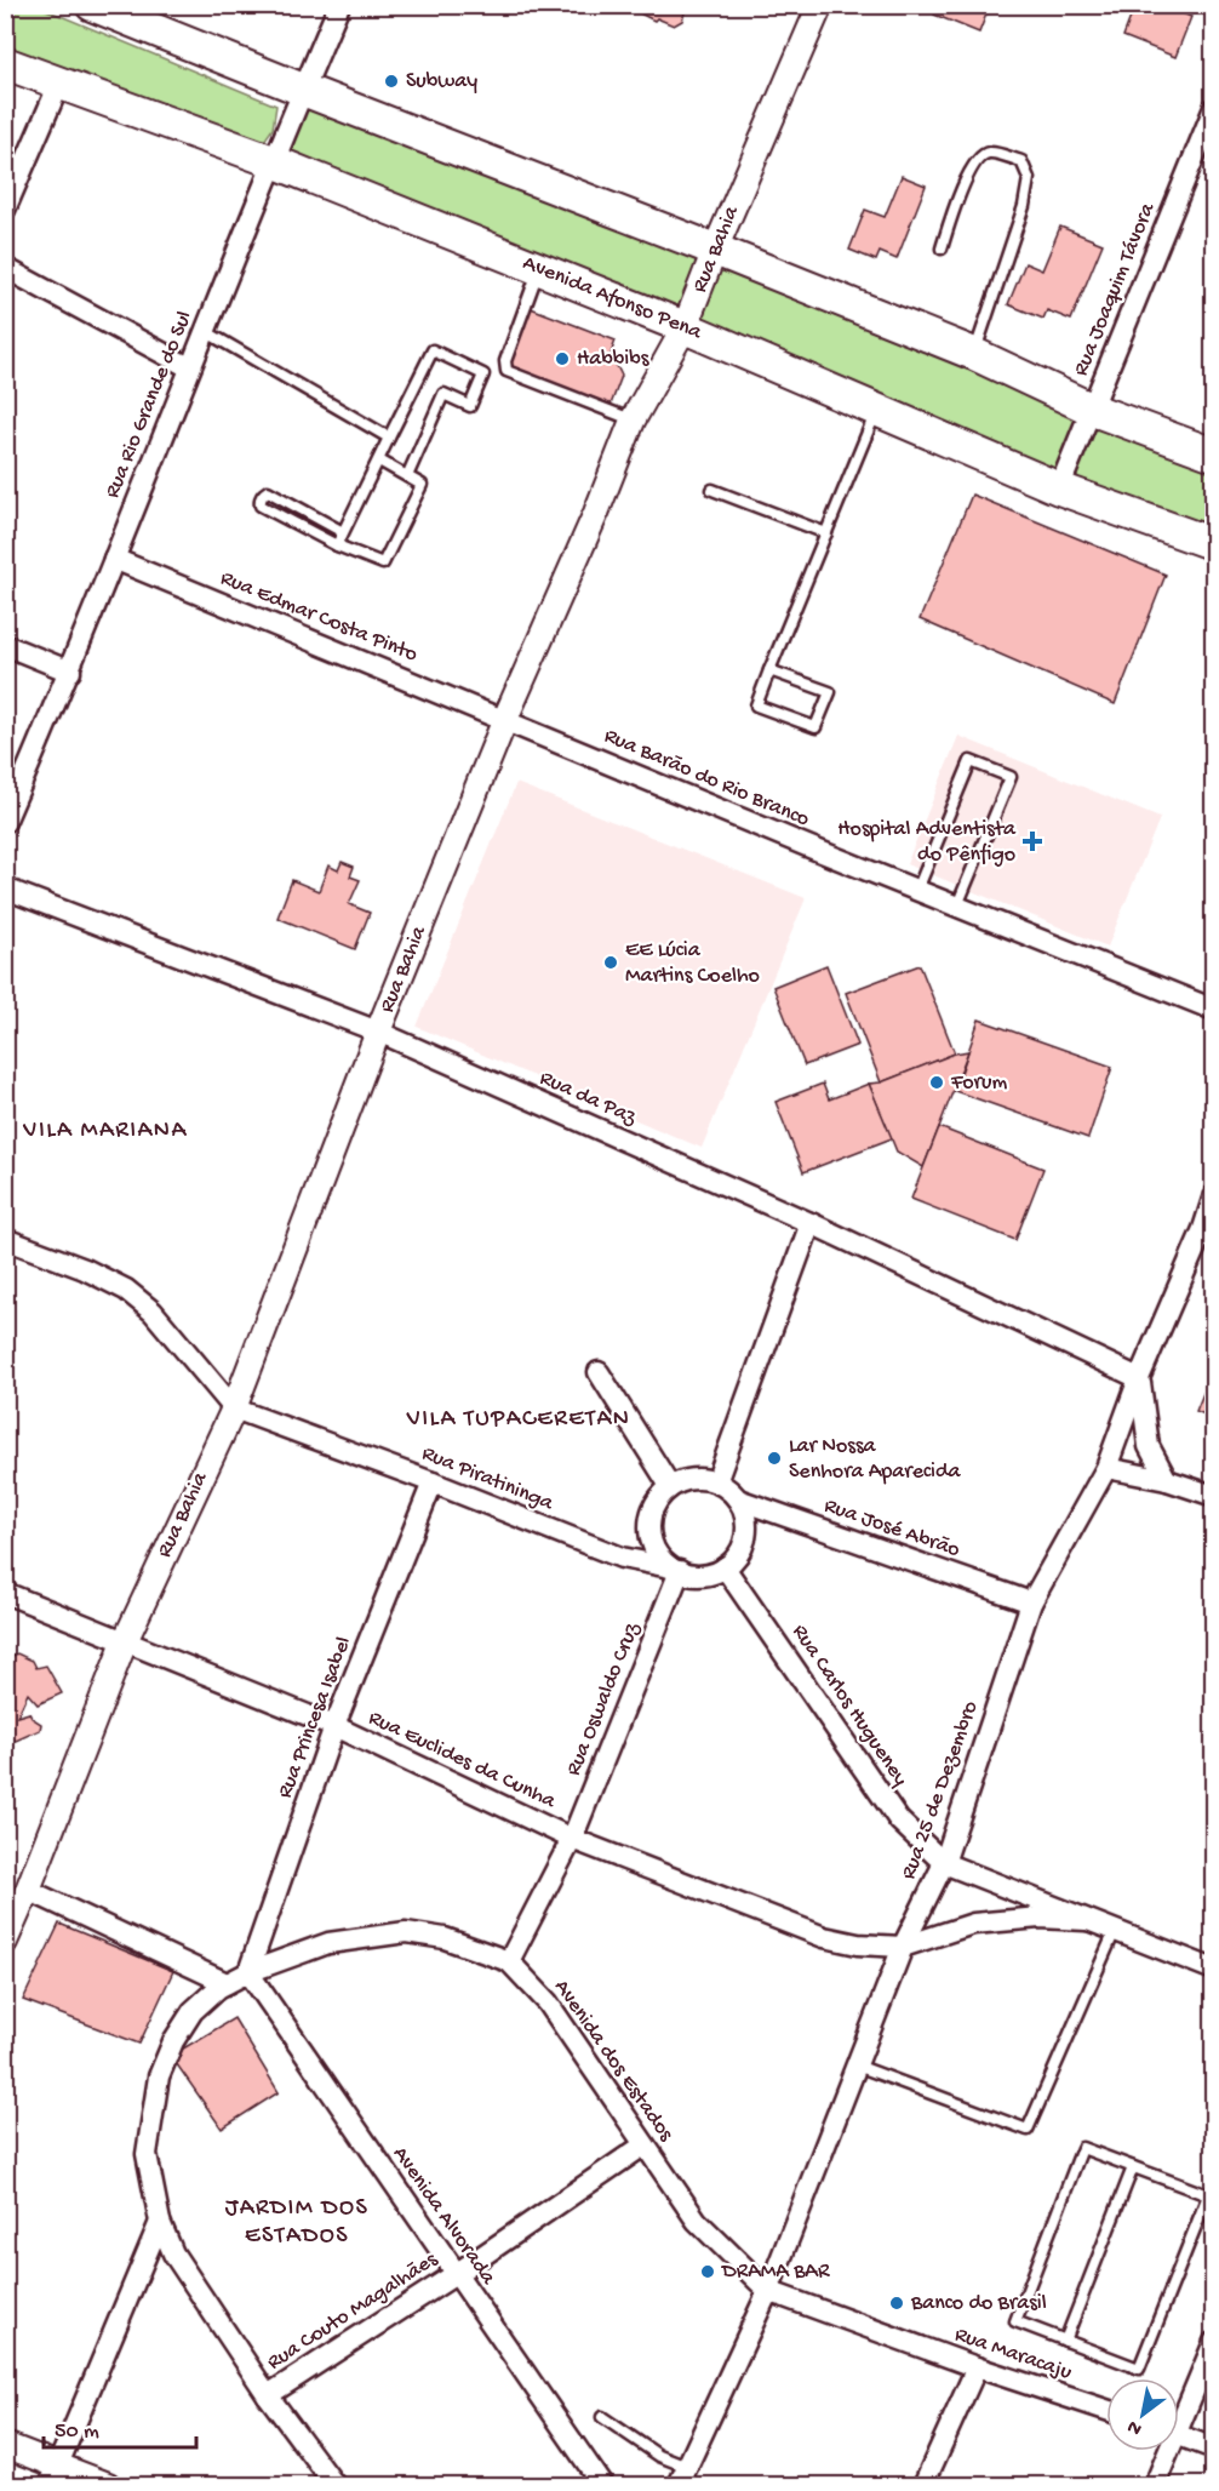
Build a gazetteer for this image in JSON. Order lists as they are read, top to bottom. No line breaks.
{"streets":{"main road":["Avenida Afonso Pena"],"street":["Rua Bahia","Rua Joaquim Távora","Rua Rio Grande do Sul","Rua Edmar Costa Pinto","Rua Barão do Rio Branco","Rua da Paz","Rua Piratininga","Rua José Abrão","Rua Oswaldo Cruz","Rua Carlos Hugueney","Rua Princesa Isabel","Rua Euclides da Cunha","Rua 25 de Dezembro","Avenida dos Estados","Avenida Alvorada","Rua Couto Magalhães","Rua Maracaju"]},"crossings":[["Rua Bahia","Avenida Afonso Pena"],["Rua Bahia","Rua Edmar Costa Pinto"],["Rua Bahia","Rua Barão do Rio Branco"],["Rua Bahia","Rua da Paz"],["Rua Bahia","Rua Piratininga"],["Rua Bahia","Rua Euclides da Cunha"],["Rua Joaquim Távora","Avenida Afonso Pena"],["Avenida Afonso Pena","Rua Rio Grande do Sul"],["Rua Rio Grande do Sul","Rua Edmar Costa Pinto"],["Rua Edmar Costa Pinto","Rua Barão do Rio Branco"],["Rua da Paz","Rua 25 de Dezembro"],["Rua Piratininga","Rua José Abrão"],["Rua Piratininga","Rua Oswaldo Cruz"],["Rua Piratininga","Rua Carlos Hugueney"],["Rua Piratininga","Rua Princesa Isabel"],["Rua José Abrão","Rua Oswaldo Cruz"],["Rua José Abrão","Rua Carlos Hugueney"],["Rua José Abrão","Rua 25 de Dezembro"],["Rua Oswaldo Cruz","Rua Carlos Hugueney"],["Rua Oswaldo Cruz","Rua Euclides da Cunha"],["Rua Oswaldo Cruz","Avenida dos Estados"],["Rua Carlos Hugueney","Rua 25 de Dezembro"],["Rua Princesa Isabel","Rua Euclides da Cunha"],["Rua Princesa Isabel","Avenida dos Estados"],["Rua Princesa Isabel","Avenida Alvorada"],["Rua Euclides da Cunha","Rua 25 de Dezembro"],["Rua 25 de Dezembro","Avenida dos Estados"],["Rua 25 de Dezembro","Rua Maracaju"],["Avenida dos Estados","Avenida Alvorada"],["Avenida dos Estados","Rua Couto Magalhães"],["Avenida dos Estados","Rua Maracaju"],["Avenida Alvorada","Rua Couto Magalhães"]],"districts":["VILA MARIANA","VILA TUPACERETAN","JARDIM DOS ESTADOS"],"places":{"other":["Subway","Habbibs","EE Lúcia Martins Coelho","Forum","Lar Nossa Senhora Aparecida","DRAMA BAR","Banco do Brasil"],"health":["Hospital Adventista do Pênfigo"]},"scale_bar":"50 m","north":"bottom left"}
